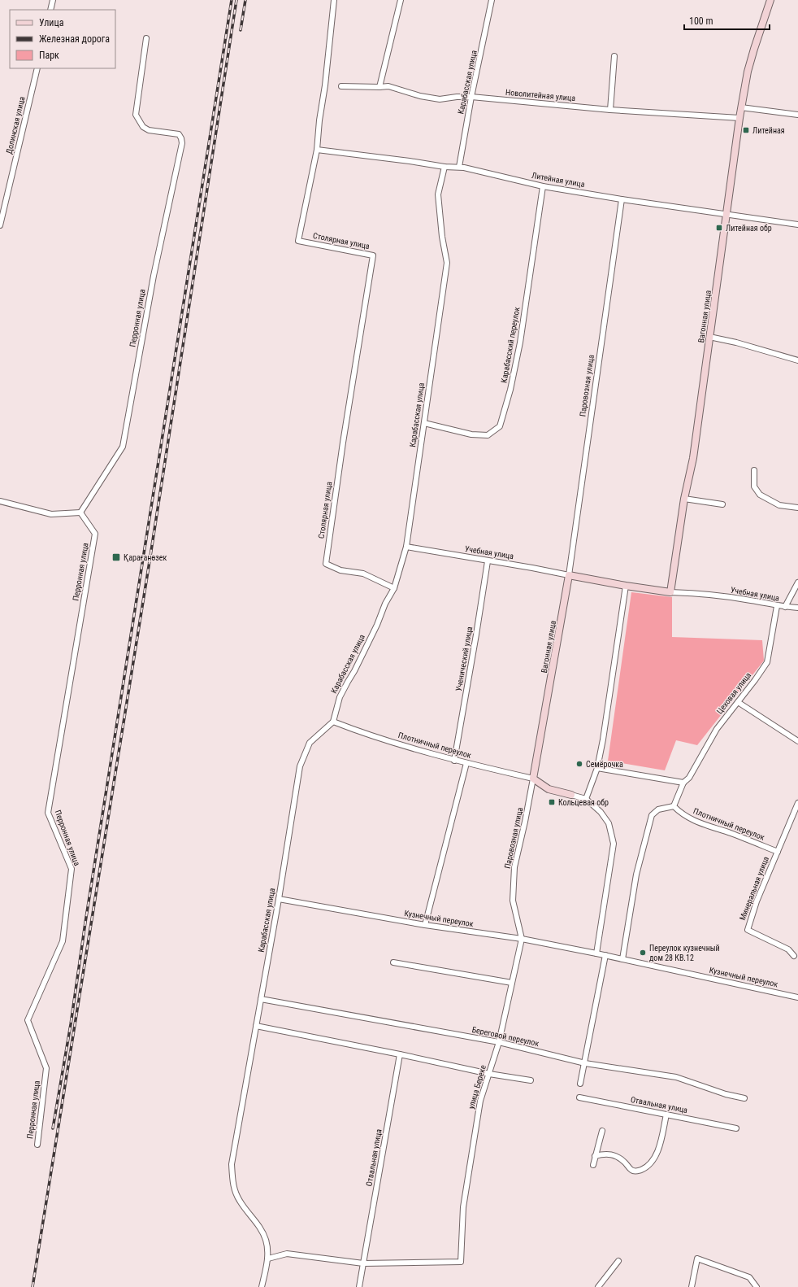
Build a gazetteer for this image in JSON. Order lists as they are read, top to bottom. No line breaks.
{"streets":{"street":["Карабасская улица","Новолитейная улица","Долинская улица","Литейная улица","Столярная улица","Вагонная улица","Перронная улица","Карабасский переулок","Паровозная улица","Учебная улица","Ученический улица","Цеховая улица","Плотничный переулок","Минеральная улица","Кузнечный переулок","Береговой переулок","улица Береке","Отвальная улица"]},"crossings":[["Карабасская улица","Новолитейная улица"],["Карабасская улица","Литейная улица"],["Карабасская улица","Столярная улица"],["Карабасская улица","Карабасский переулок"],["Карабасская улица","Учебная улица"],["Карабасская улица","Плотничный переулок"],["Карабасская улица","Кузнечный переулок"],["Карабасская улица","Береговой переулок"],["Новолитейная улица","Вагонная улица"],["Литейная улица","Столярная улица"],["Литейная улица","Вагонная улица"],["Литейная улица","Карабасский переулок"],["Литейная улица","Паровозная улица"],["Вагонная улица","Паровозная улица"],["Вагонная улица","Учебная улица"],["Вагонная улица","Плотничный переулок"],["Паровозная улица","Учебная улица"],["Паровозная улица","Плотничный переулок"],["Паровозная улица","Кузнечный переулок"],["Паровозная улица","улица Береке"],["Учебная улица","Ученический улица"],["Учебная улица","Цеховая улица"],["Ученический улица","Плотничный переулок"],["Плотничный переулок","Минеральная улица"],["Кузнечный переулок","улица Береке"],["Береговой переулок","улица Береке"],["улица Береке","Отвальная улица"]],"places":{"transit":["Литейная","Литейная обр","Қарағанөзек","Кольцевая обр"],"other":["Семёрочка","Переулок кузнечный дом 28 КВ.12"]},"legend":["Улица","Железная дорога","Парк"],"scale_bar":"100 m"}
